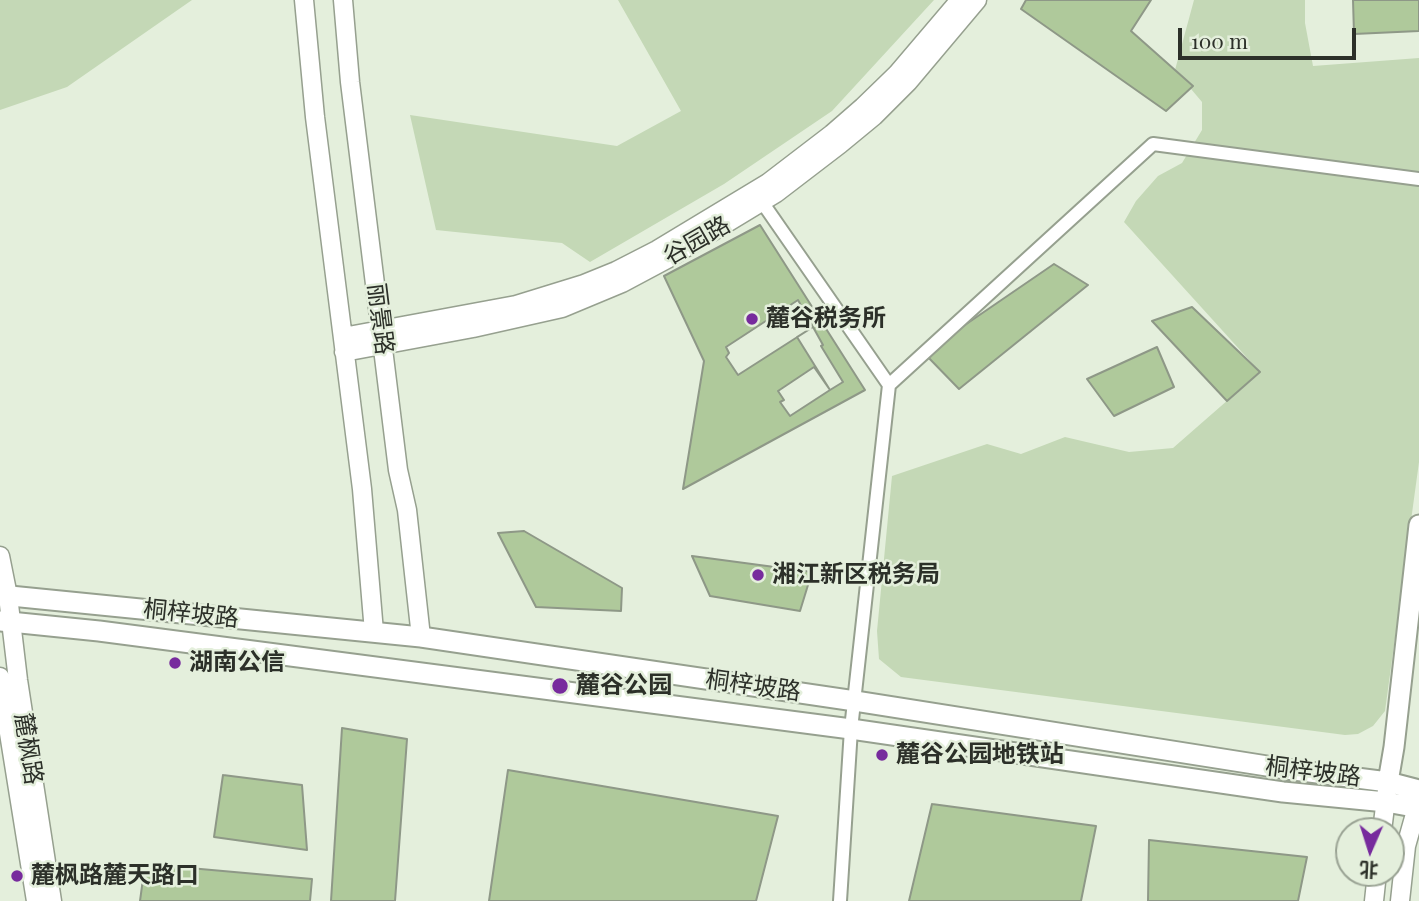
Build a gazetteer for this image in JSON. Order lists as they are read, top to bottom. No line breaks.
{"streets":{"main road":["谷园路","丽景路","桐梓坡路","麓枫路"]},"crossings":[["谷园路","丽景路"],["丽景路","桐梓坡路"],["桐梓坡路","麓枫路"]],"places":["麓谷税务所","湘江新区税务局","湖南公信","麓谷公园","麓谷公园地铁站","麓枫路麓天路口"],"scale_bar":"100 m","north":"bottom"}
